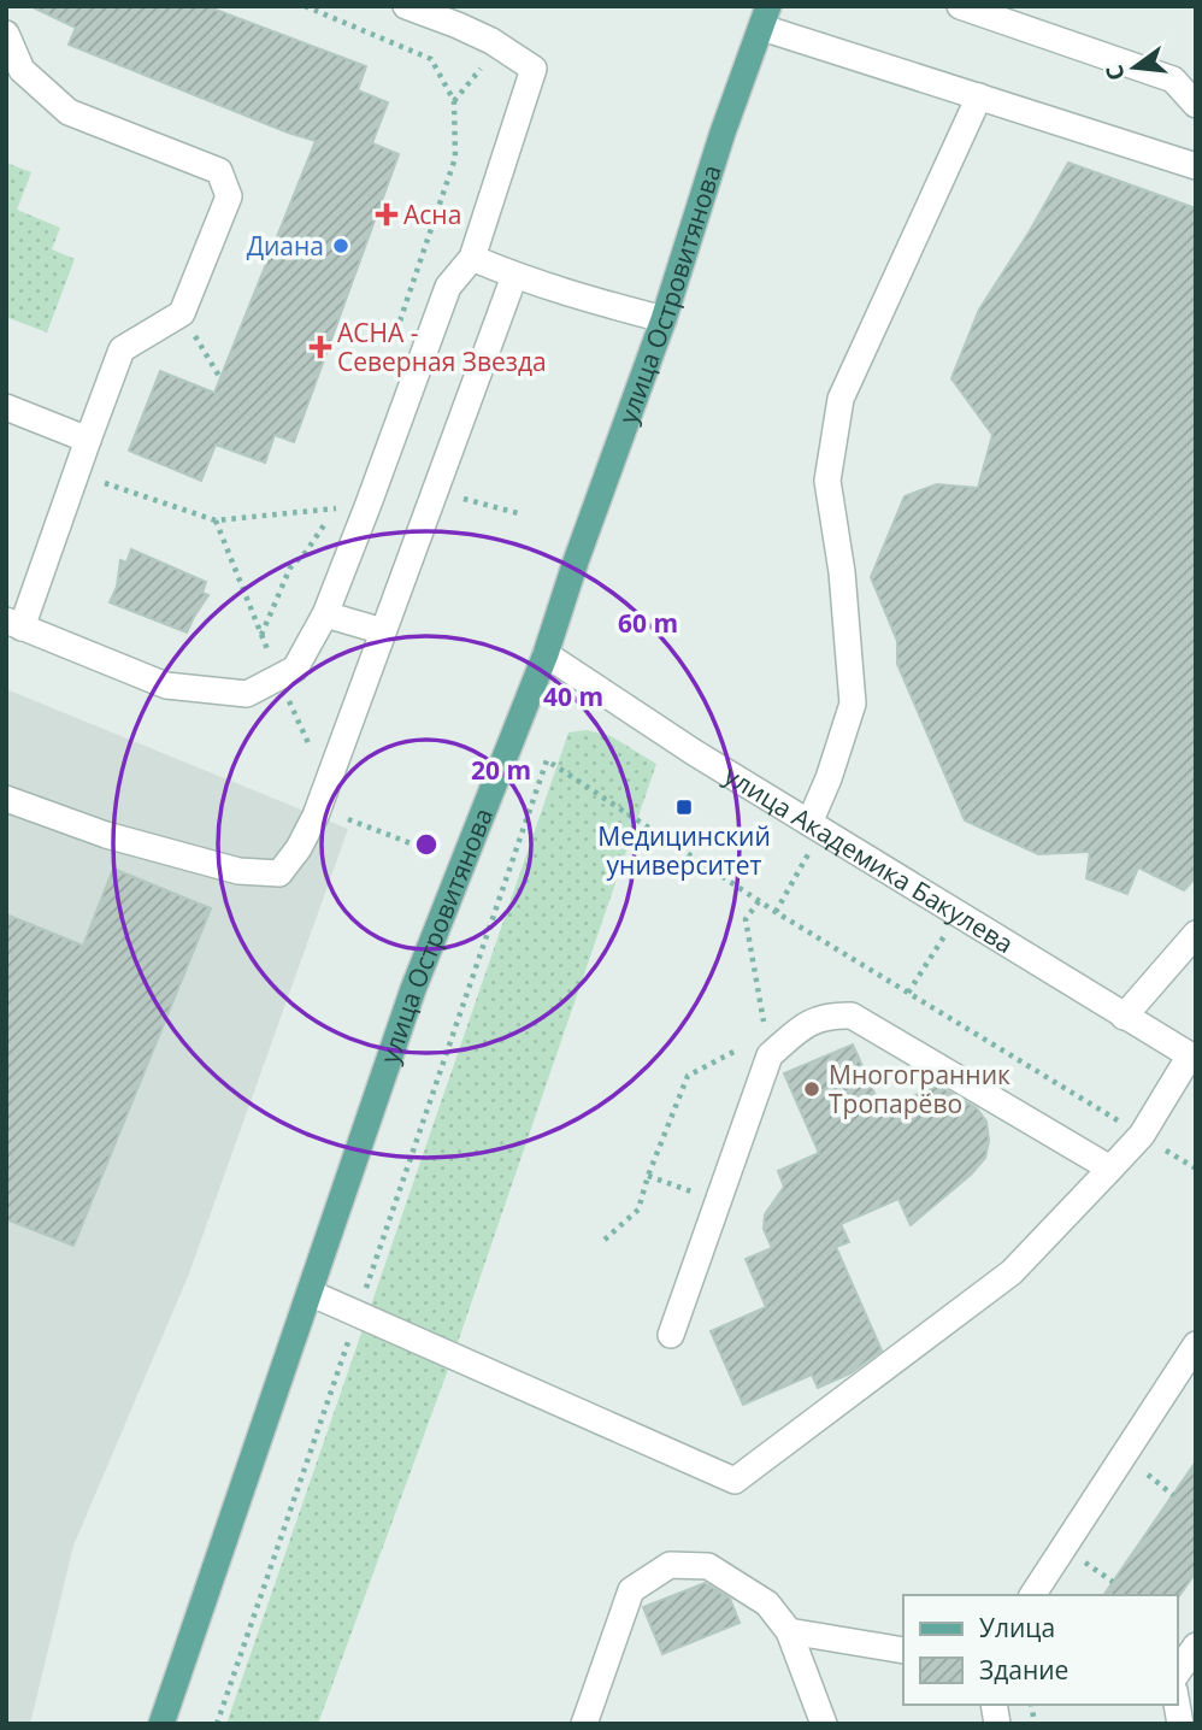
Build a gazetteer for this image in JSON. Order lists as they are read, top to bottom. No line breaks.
{"streets":{"main road":["улица Островитянова"],"street":["улица Академика Бакулева"]},"crossings":[["улица Островитянова","улица Академика Бакулева"]],"places":{"health":["Асна","АСНА - Северная Звезда"],"other":["Диана","Многогранник Тропарёво"],"transit":["Медицинский университет"]},"legend":["Улица","Здание"],"north":"left","rings":["60 m","40 m","20 m"]}
